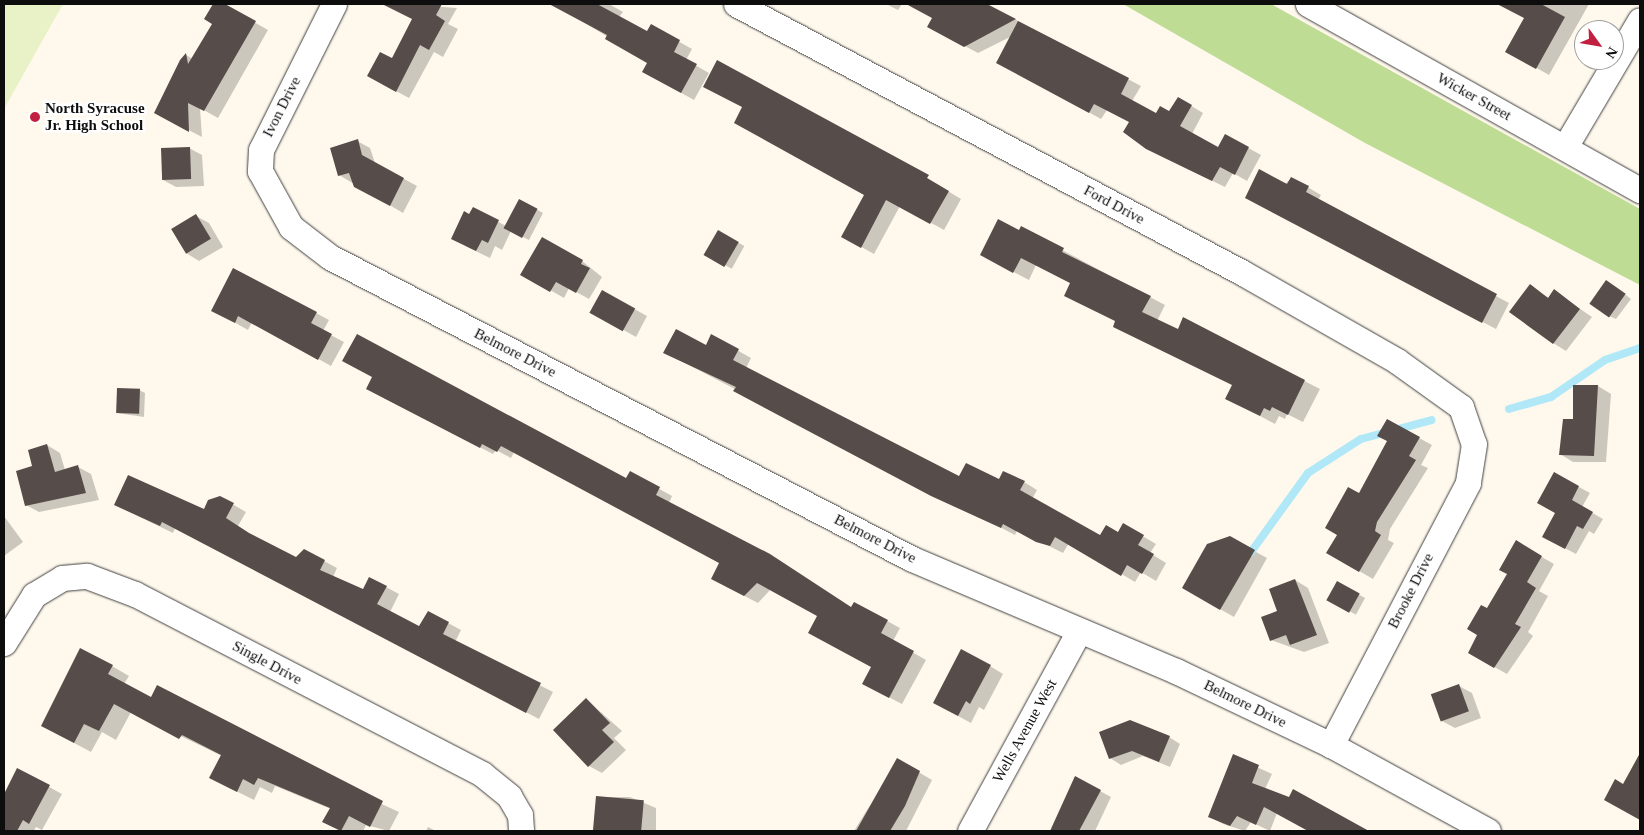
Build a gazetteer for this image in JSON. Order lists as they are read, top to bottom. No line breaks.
{"streets":{"street":["Wicker Street","Ivon Drive","Ford Drive","Belmore Drive","Brooke Drive","Single Drive","Wells Avenue West"]},"crossings":[["Ivon Drive","Belmore Drive"],["Ford Drive","Brooke Drive"],["Belmore Drive","Brooke Drive"],["Belmore Drive","Wells Avenue West"]],"places":["North Syracuse Jr. High School"],"north":"bottom right"}
